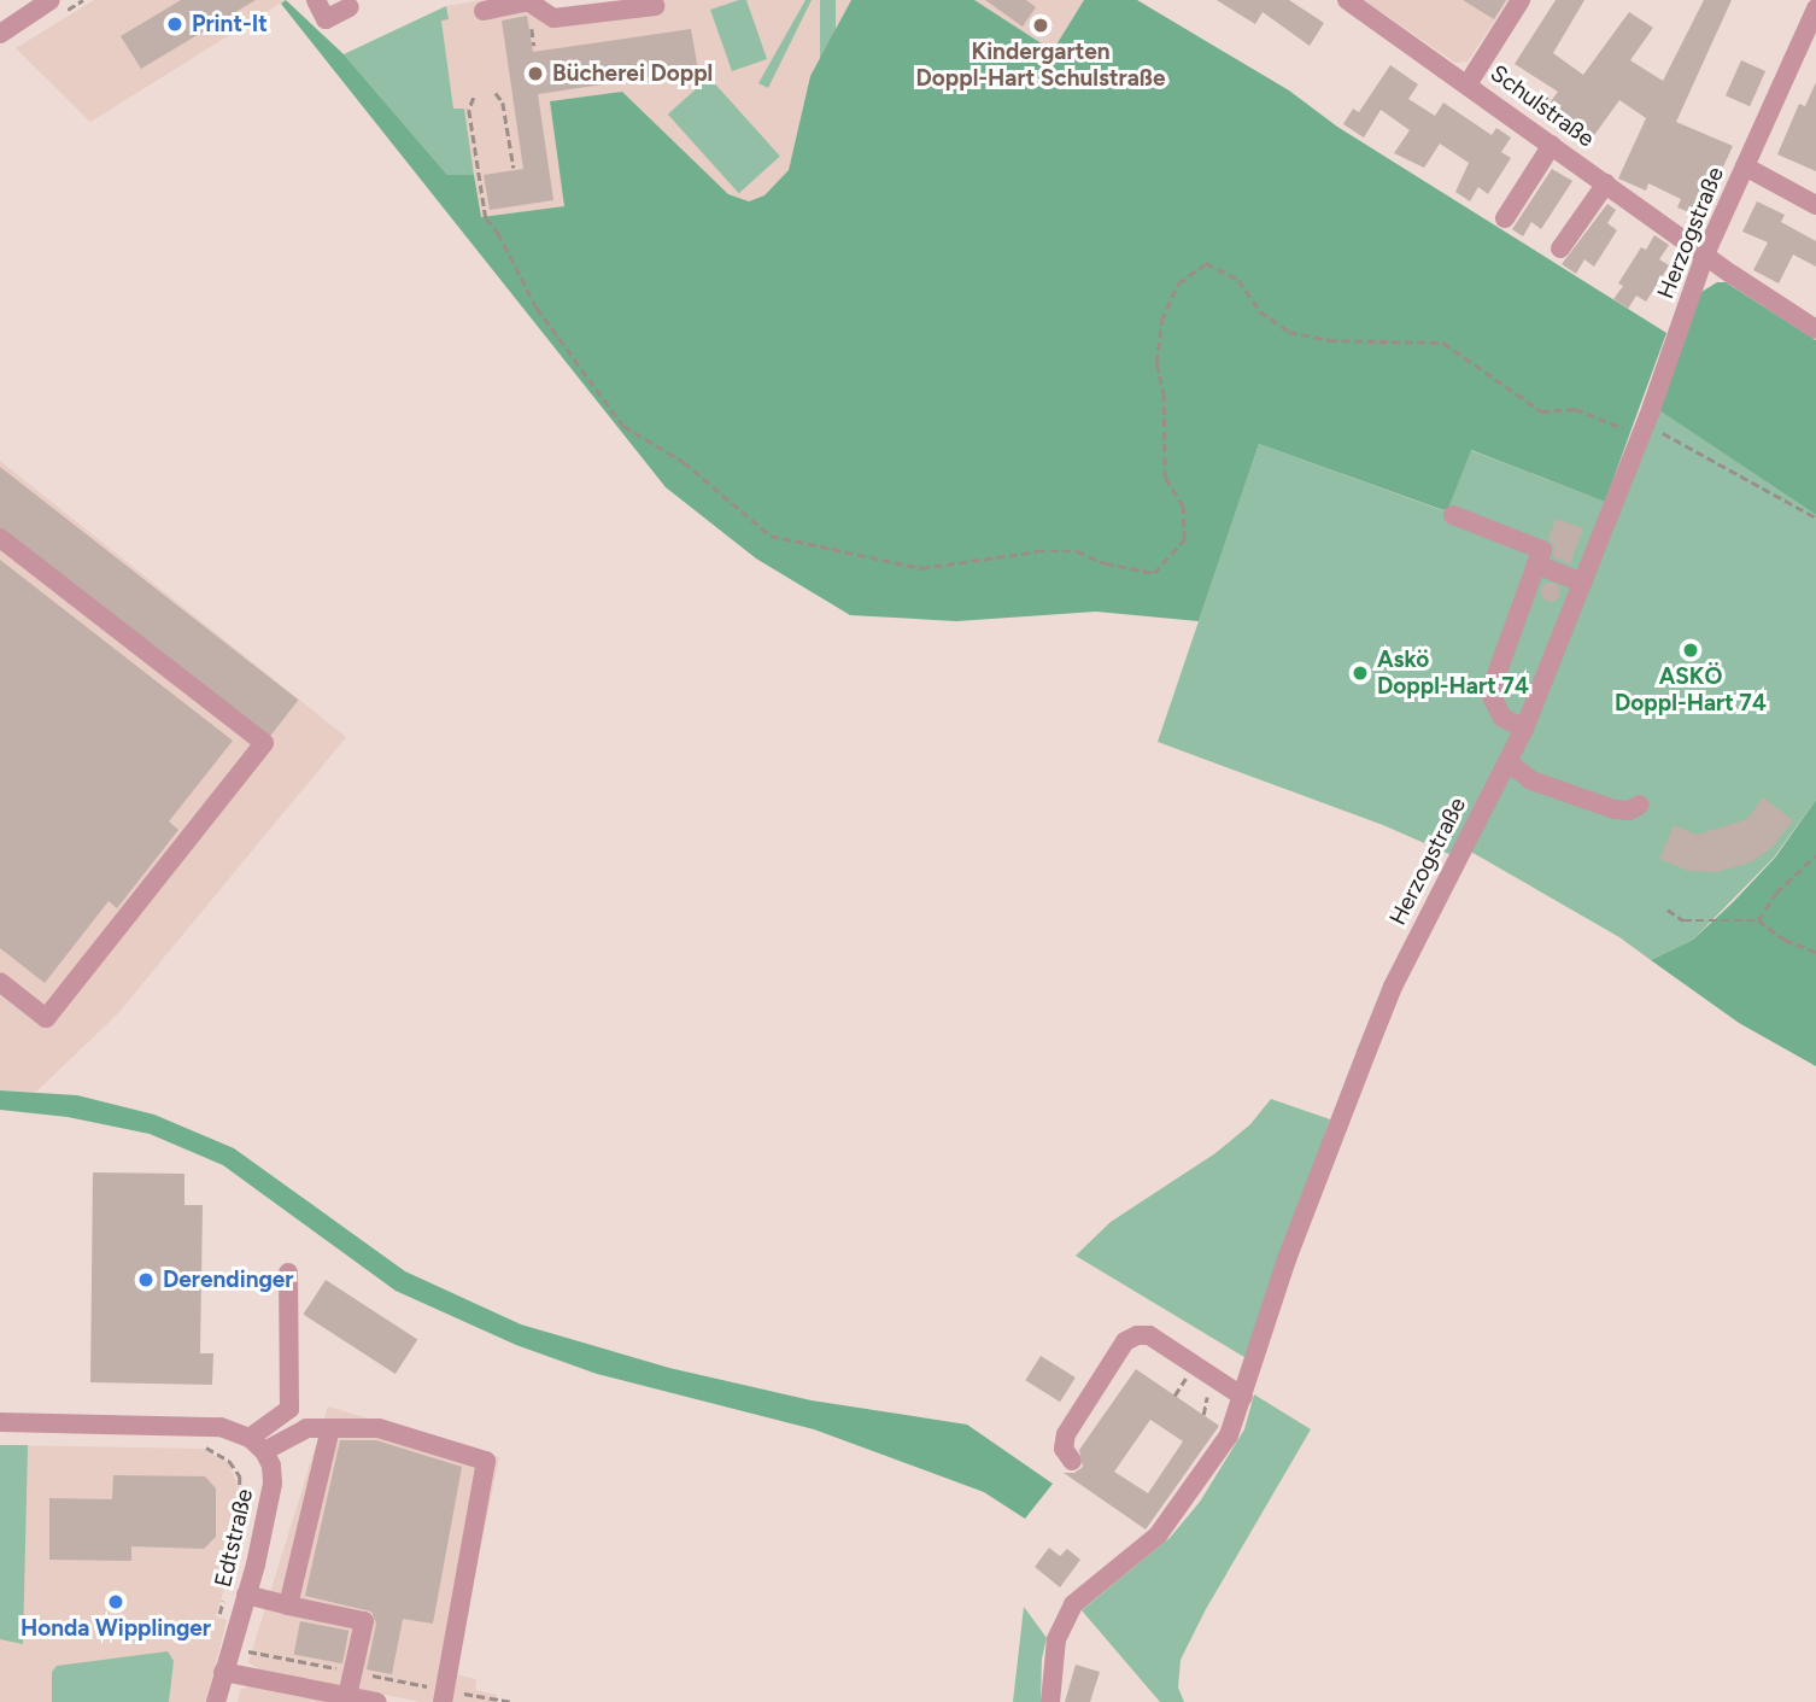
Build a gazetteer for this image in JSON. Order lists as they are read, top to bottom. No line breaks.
{"streets":{"street":["Schulstraße","Herzogstraße","Edtstraße"]},"crossings":[["Schulstraße","Herzogstraße"]],"places":["Print-It","Kindergarten Doppl-Hart Schulstraße","Bücherei Doppl","ASKÖ Doppl-Hart 74","Askö Doppl-Hart 74","Derendinger","Honda Wipplinger"]}
